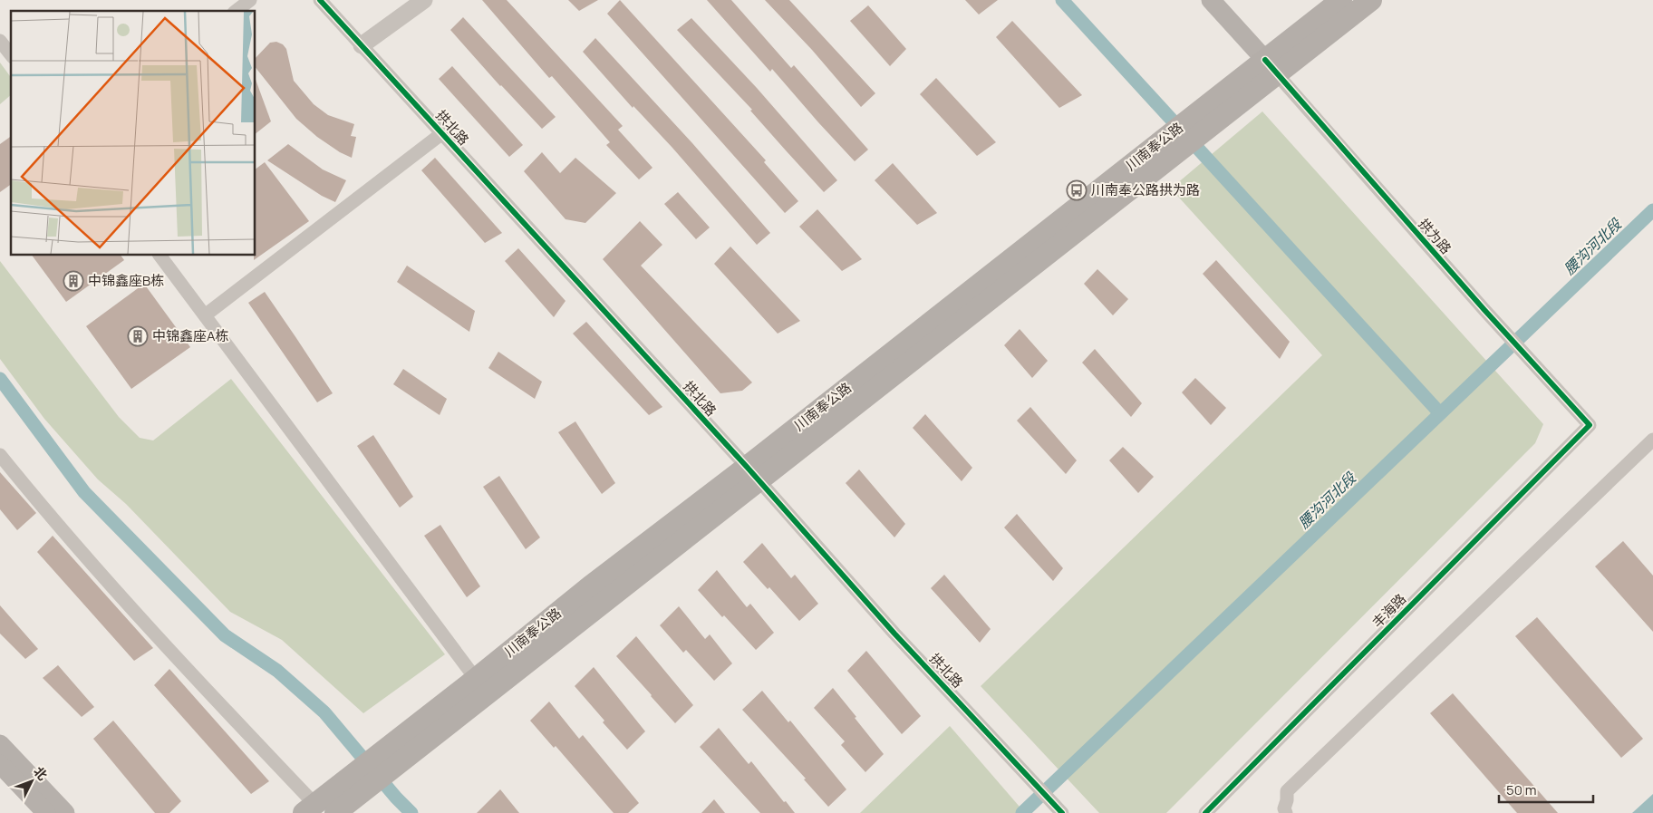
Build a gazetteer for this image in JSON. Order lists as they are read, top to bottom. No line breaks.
{"streets":{"main road":["川南奉公路","拱为路"],"street":["拱北路","丰海路"]},"crossings":[["拱北路","川南奉公路"],["川南奉公路","拱为路"],["拱为路","丰海路"]],"water":["腰沟河北段"],"places":{"bus stop":["川南奉公路拱为路"],"building":["中锦鑫座B栋","中锦鑫座A栋"]},"scale_bar":"50 m","north":"top right"}
